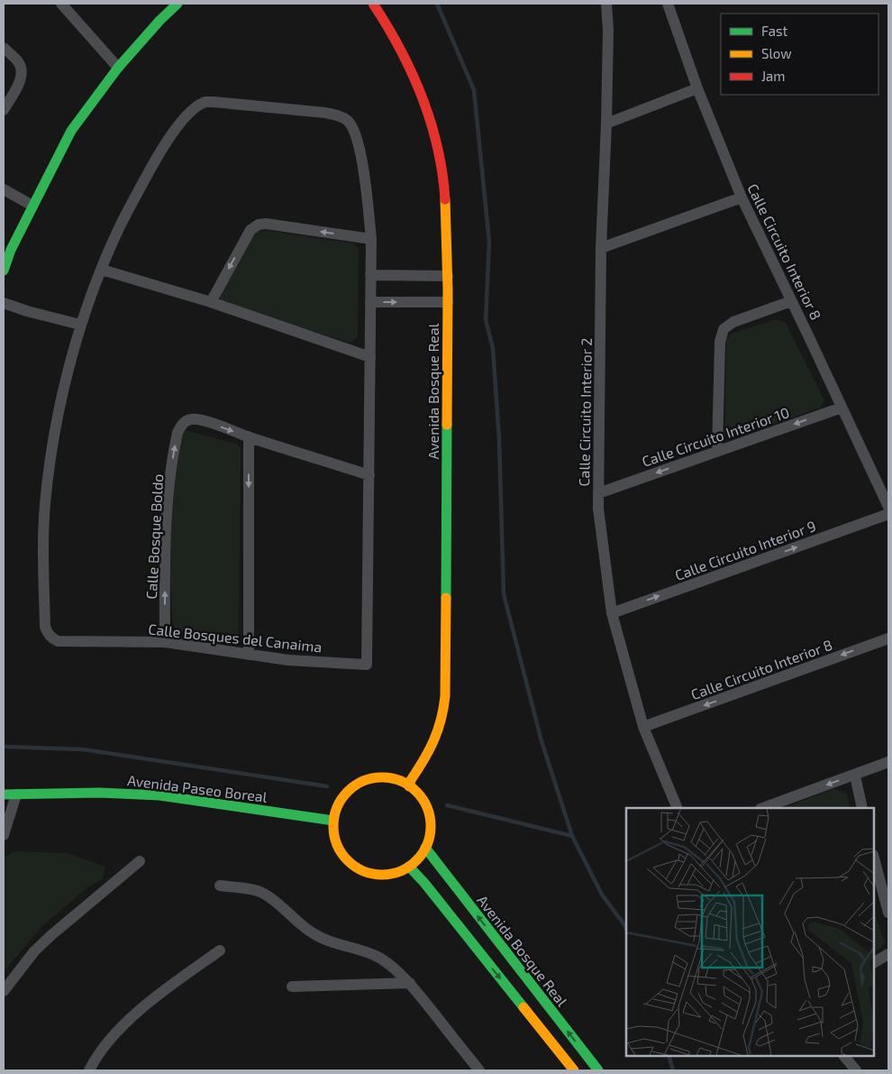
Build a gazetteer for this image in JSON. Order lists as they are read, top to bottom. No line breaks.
{"streets":{"main road":["Avenida Bosque Real","Avenida Paseo Boreal"],"street":["Calle Circuito Interior 8","Calle Circuito Interior 2","Calle Circuito Interior 10","Calle Bosque Boldo","Calle Circuito Interior 9","Calle Bosques del Canaima"]},"crossings":[["Calle Circuito Interior 8","Calle Circuito Interior 2"],["Calle Circuito Interior 8","Calle Circuito Interior 10"],["Avenida Bosque Real","Avenida Paseo Boreal"],["Calle Circuito Interior 2","Calle Circuito Interior 10"],["Calle Circuito Interior 2","Calle Circuito Interior 9"],["Calle Bosque Boldo","Calle Bosques del Canaima"]],"one_way":["Calle Circuito Interior 10","Calle Circuito Interior 9"],"legend":["Fast","Slow","Jam"]}
